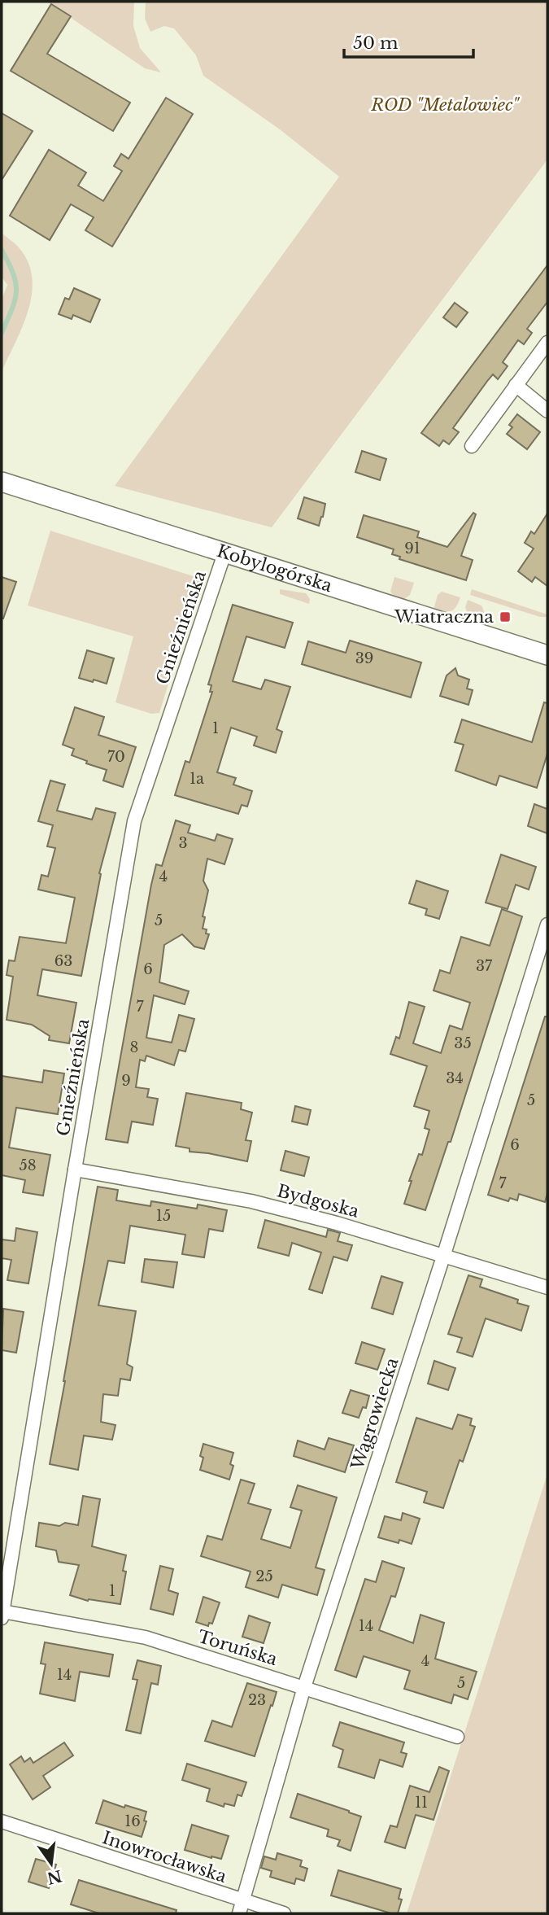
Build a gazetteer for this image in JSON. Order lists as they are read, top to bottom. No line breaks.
{"streets":{"street":["Kobylogórska","Gnieźnieńska","Bydgoska","Wągrowiecka","Toruńska","Inowrocławska"]},"crossings":[["Kobylogórska","Gnieźnieńska"],["Gnieźnieńska","Bydgoska"],["Gnieźnieńska","Toruńska"],["Bydgoska","Wągrowiecka"],["Wągrowiecka","Toruńska"],["Wągrowiecka","Inowrocławska"]],"parks":["ROD \"Metalowiec\""],"places":{"transit":["Wiatraczna"]},"house_numbers":["91","39","1","70","1a","3","4","5","63","37","6","7","35","8","34","9","5","6","58","7","15","25","1","14","4","14","5","23","11","16"],"scale_bar":"50 m","north":"bottom"}
